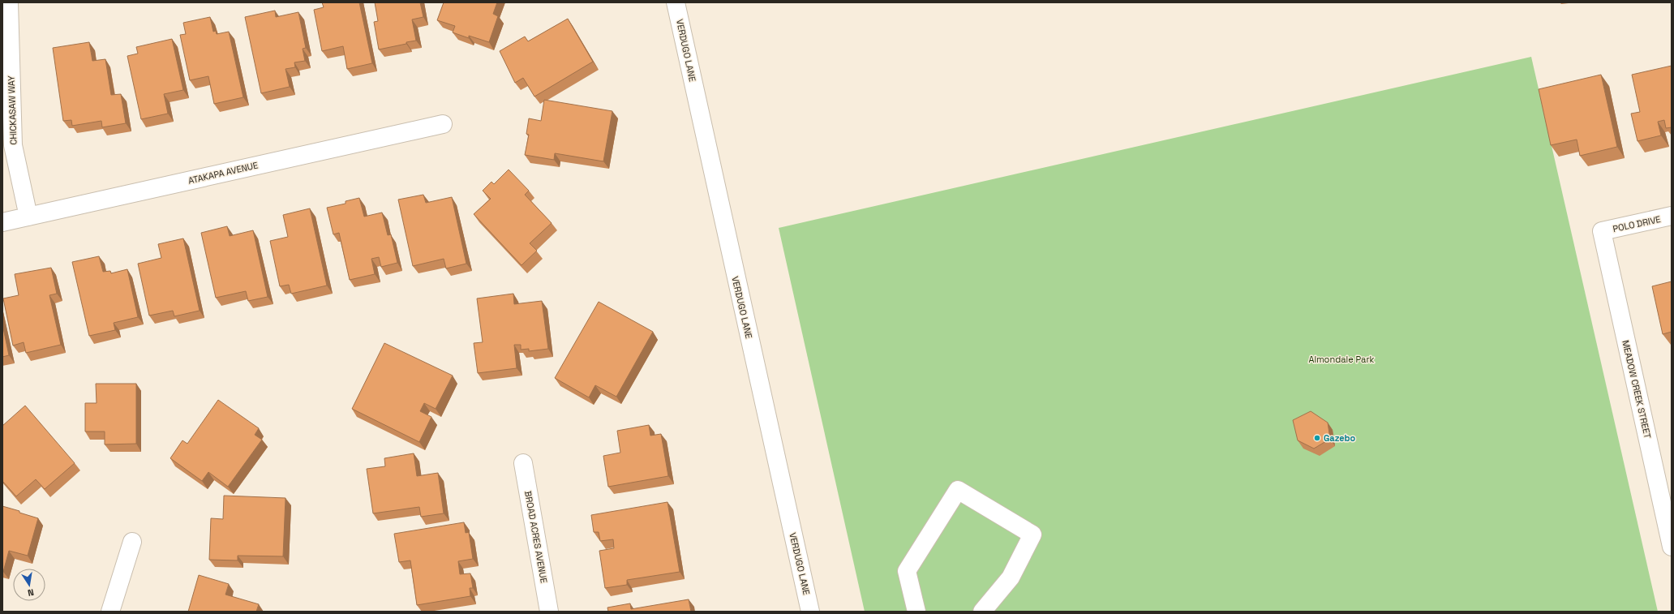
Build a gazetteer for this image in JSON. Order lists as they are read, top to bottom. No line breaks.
{"streets":{"street":["VERDUGO LANE","CHICKASAW WAY","ATAKAPA AVENUE","POLO DRIVE","MEADOW CREEK STREET","BROAD ACRES AVENUE"]},"crossings":[["CHICKASAW WAY","ATAKAPA AVENUE"],["POLO DRIVE","MEADOW CREEK STREET"]],"parks":["Almondale Park"],"places":["Gazebo"],"north":"bottom"}
